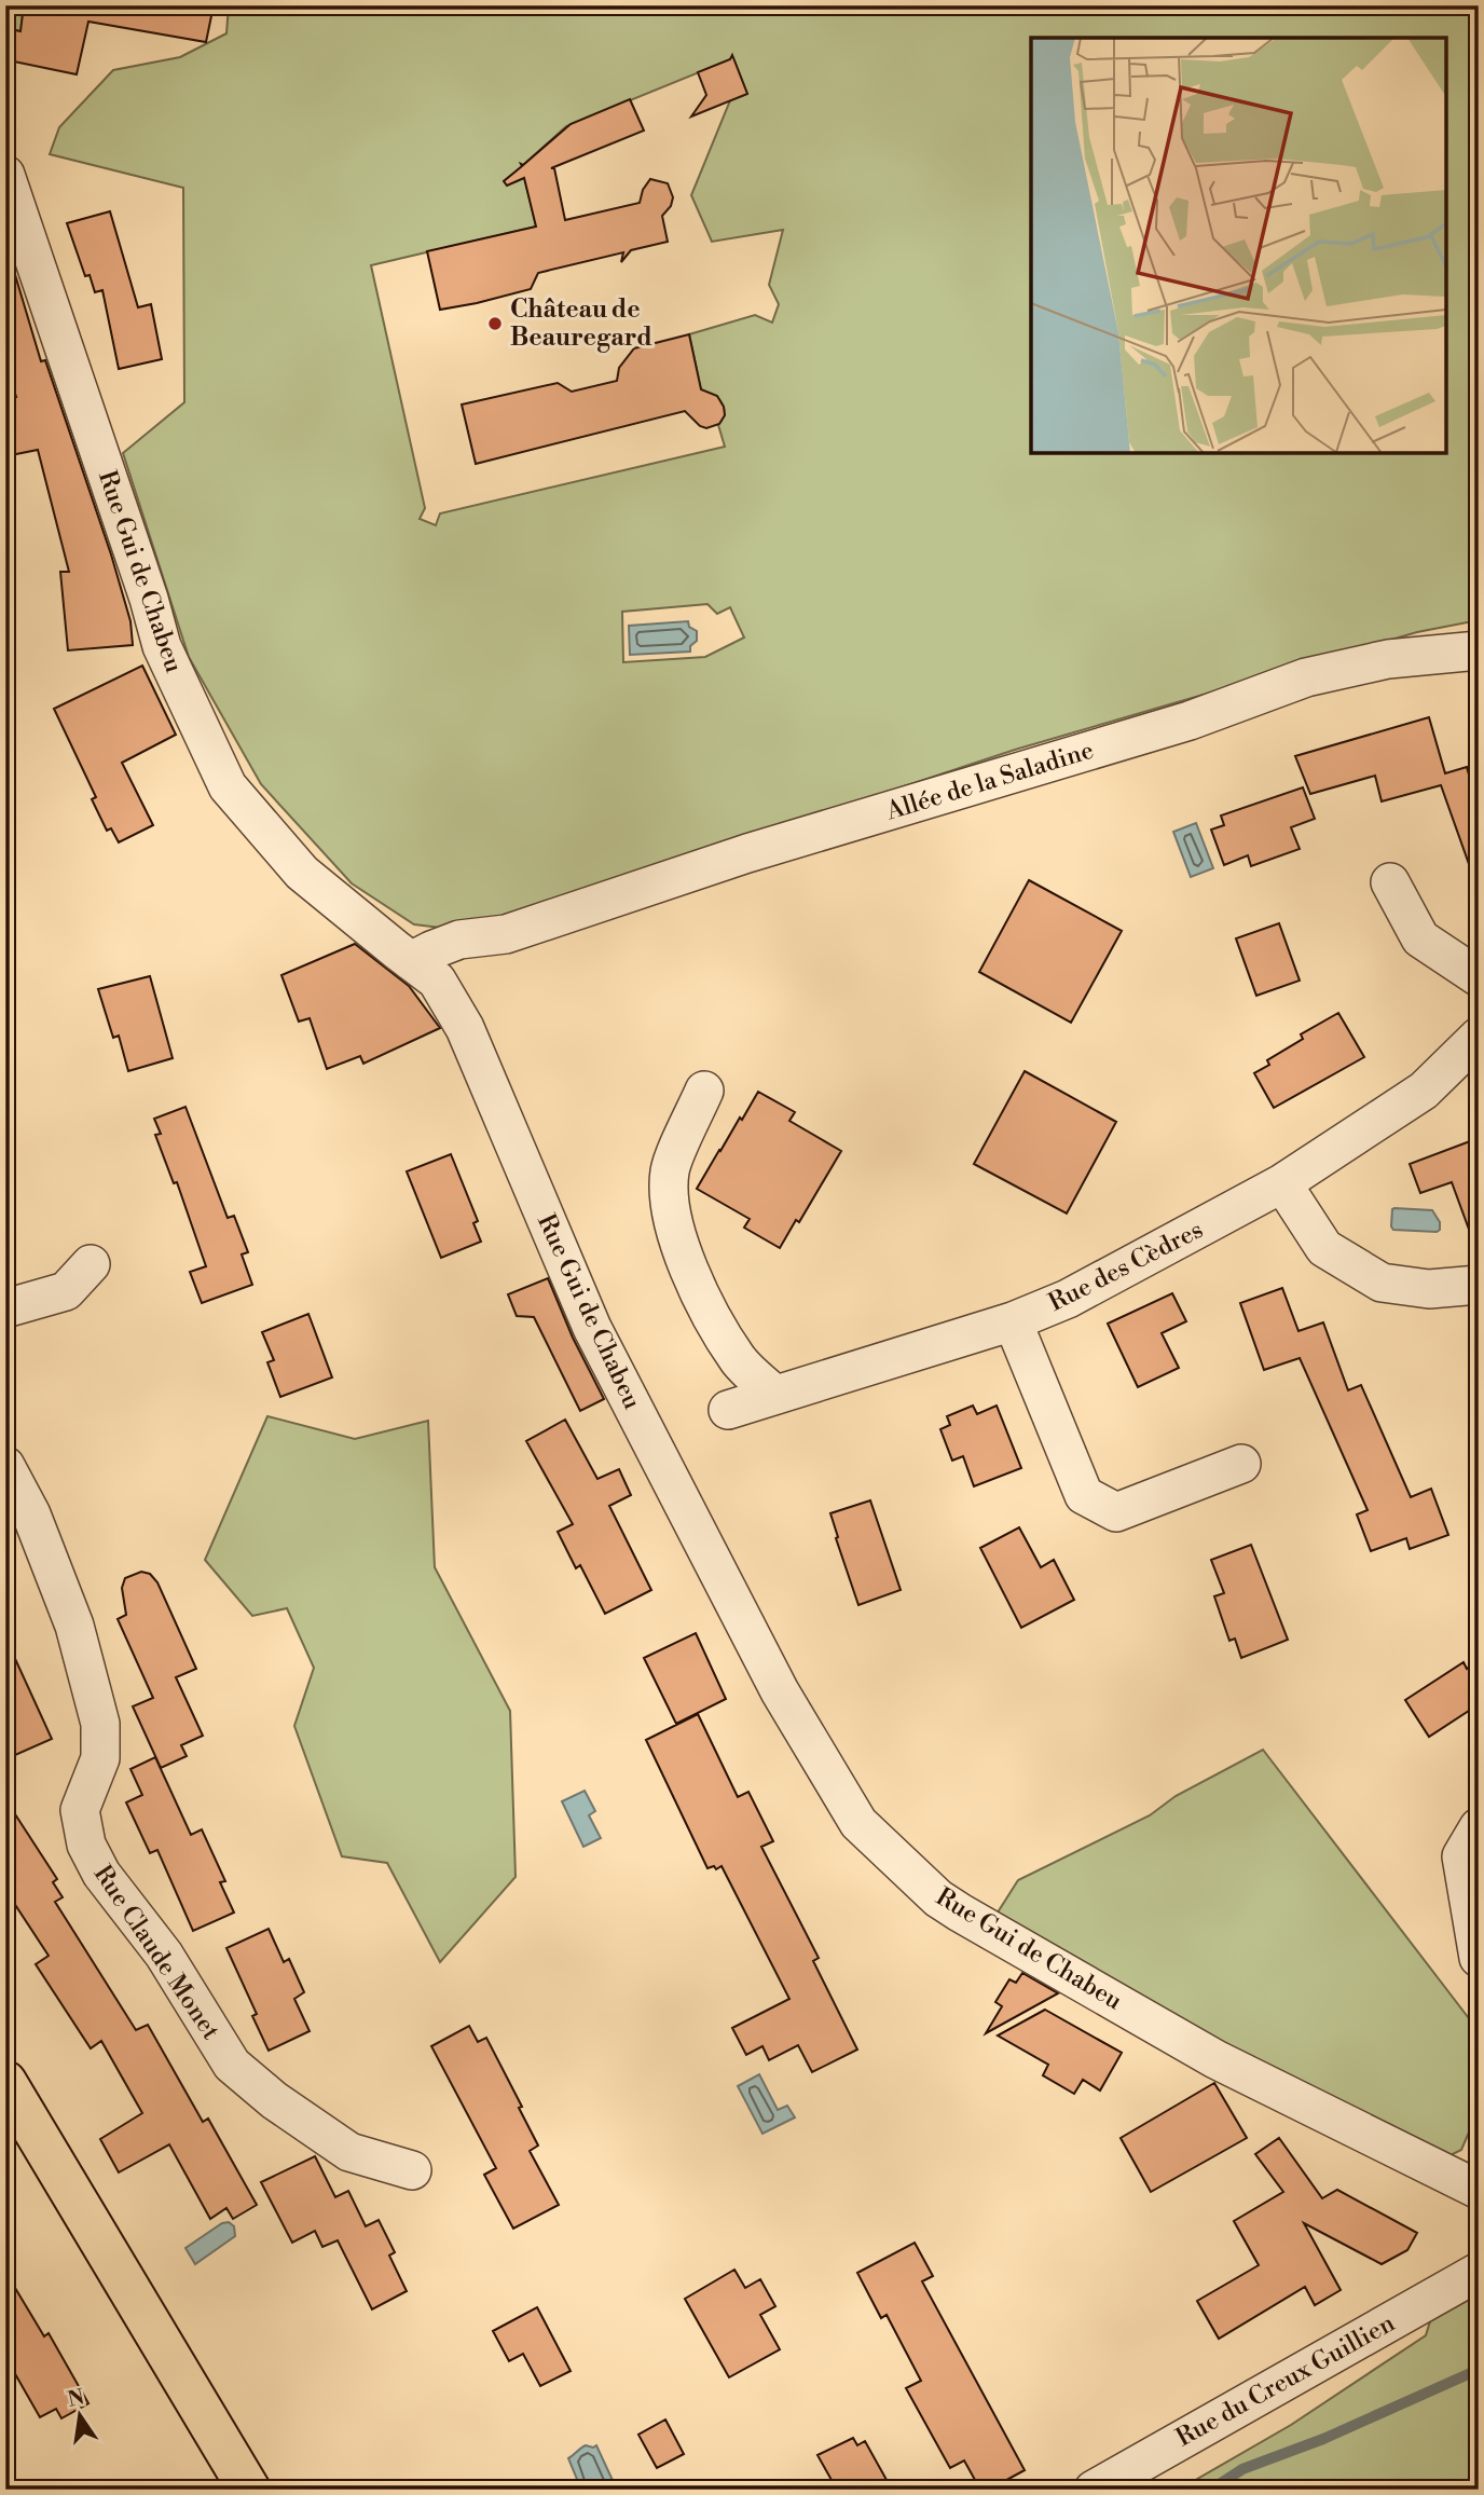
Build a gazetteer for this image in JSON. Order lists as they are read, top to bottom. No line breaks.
{"streets":{"street":["Rue Gui de Chabeu","Allée de la Saladine","Rue des Cèdres","Rue Claude Monet","Rue du Creux Guillien"]},"crossings":[["Rue Gui de Chabeu","Allée de la Saladine"]],"places":["Château de Beauregard"],"north":"top"}
